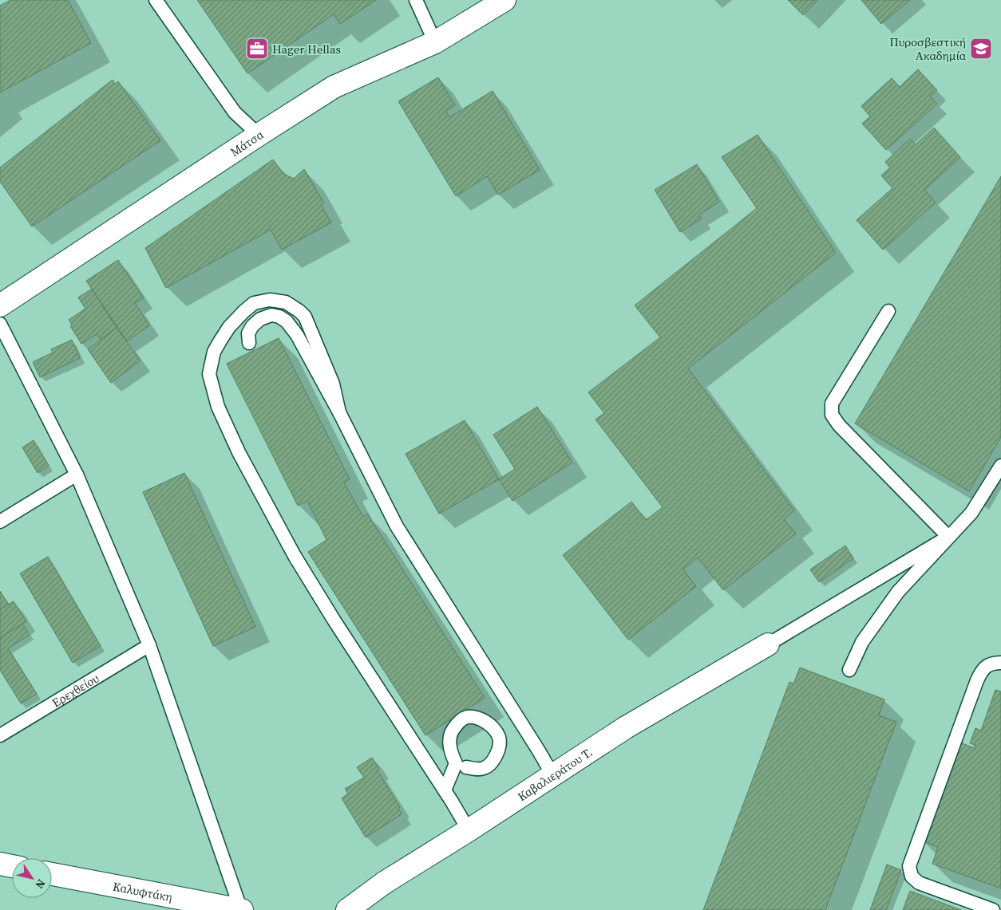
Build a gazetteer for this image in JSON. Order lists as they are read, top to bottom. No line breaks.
{"streets":{"street":["Μάτσα","Καβαλιεράτου Τ.","Καλυφτάκη"],"lane":["Ερεχθείου"]},"places":{"office":["Hager Hellas"],"school or university":["Πυροσβεστική Ακαδημία"]},"north":"bottom right"}
